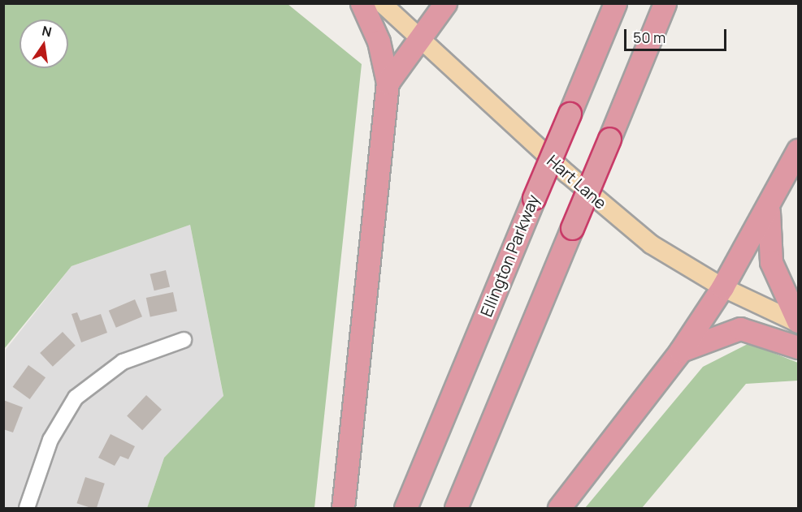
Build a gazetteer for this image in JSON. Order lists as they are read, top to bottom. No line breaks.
{"streets":{"highway":["Ellington Parkway"],"main road":["Hart Lane"]},"scale_bar":"50 m","north":"top"}
